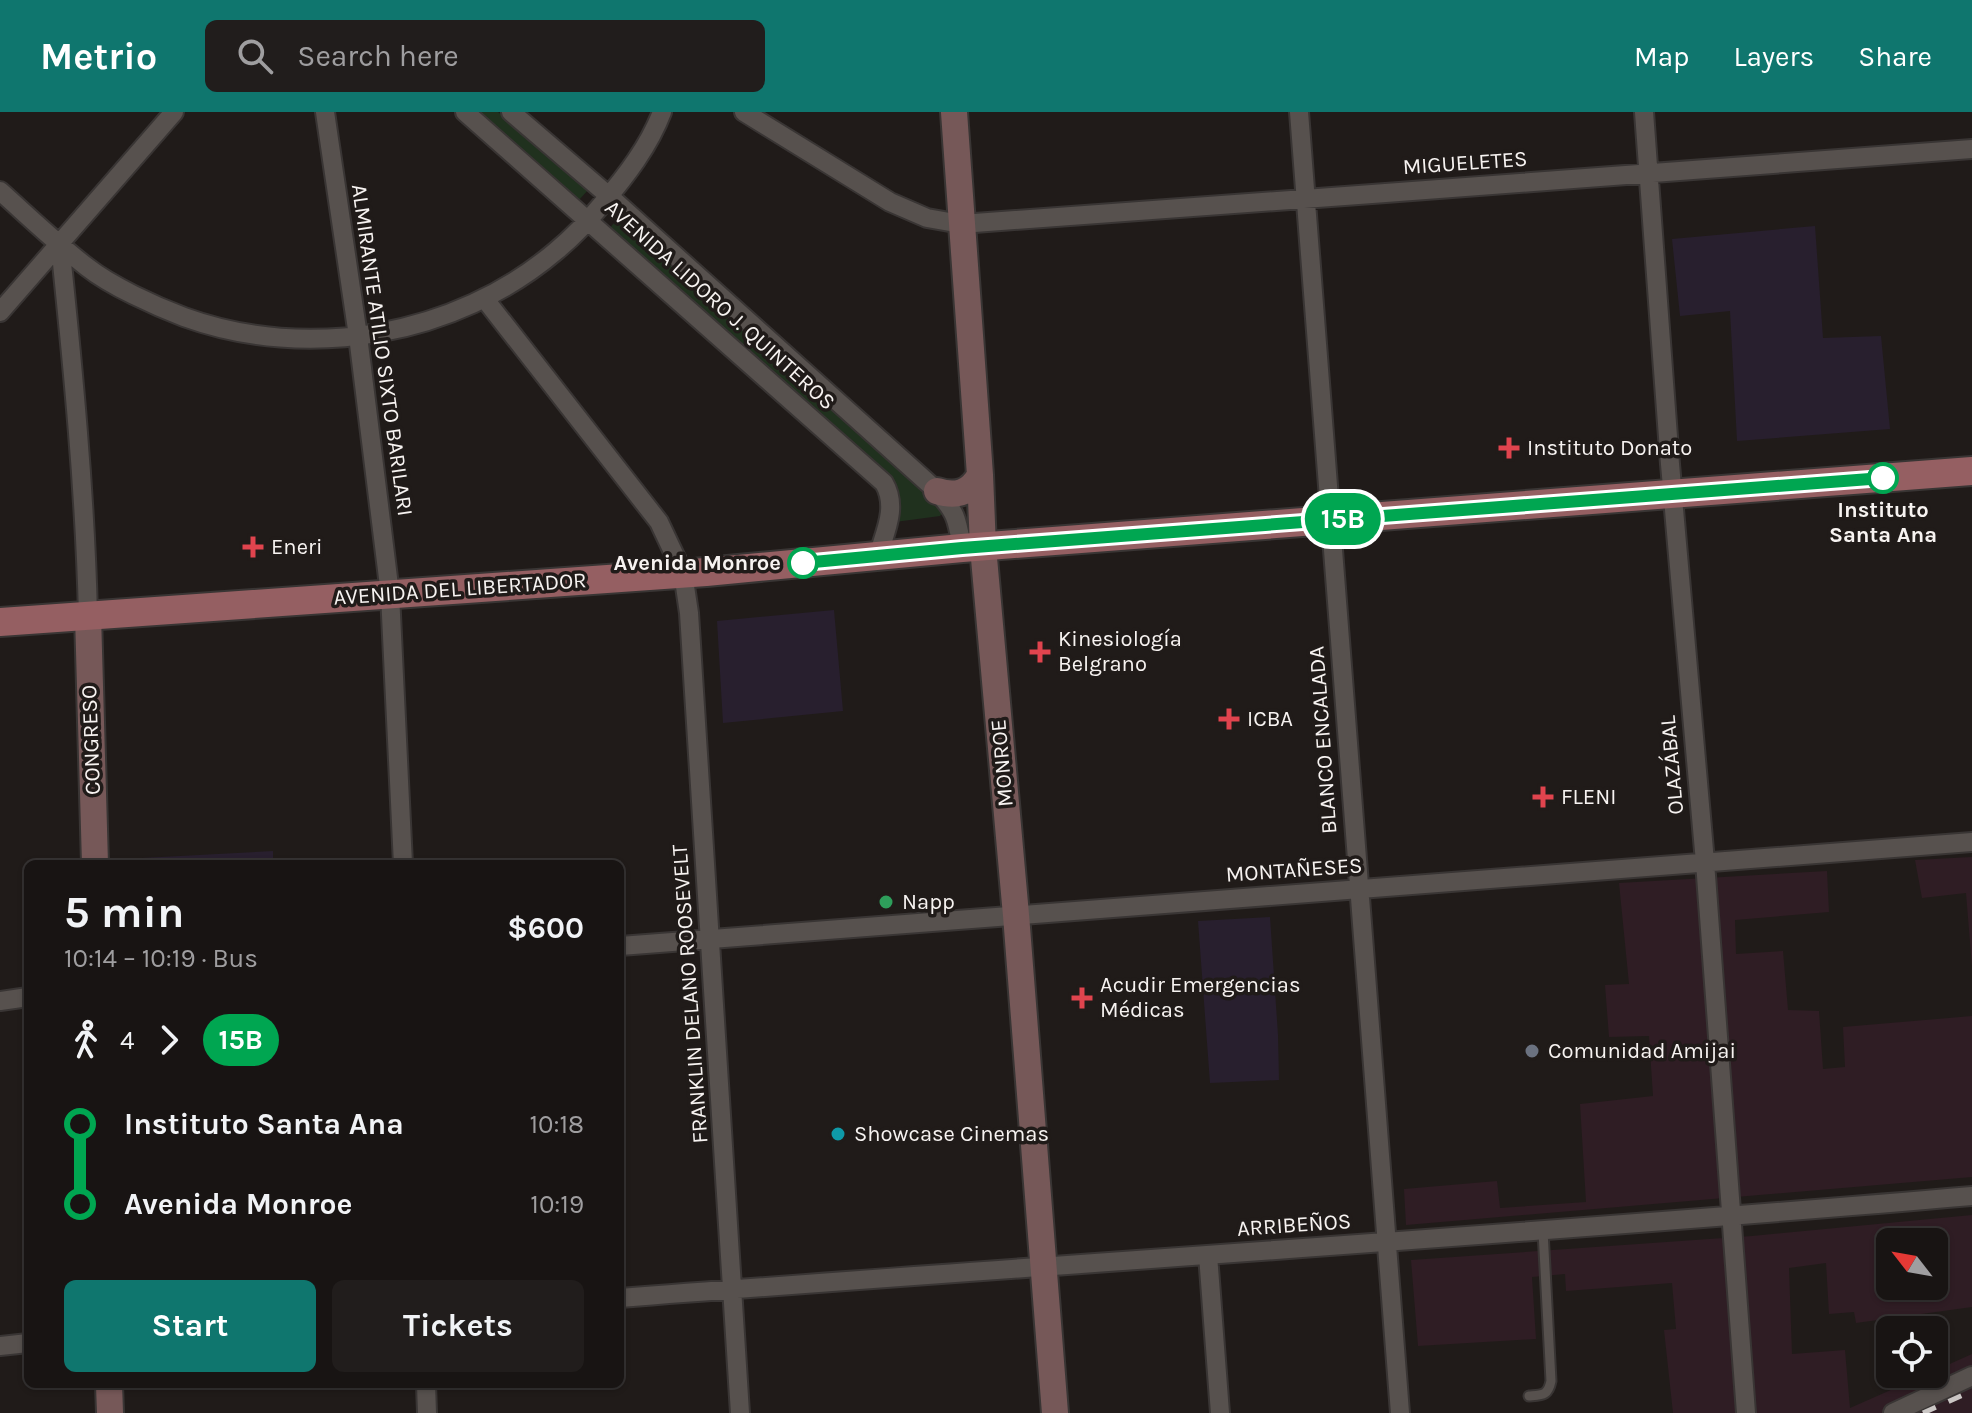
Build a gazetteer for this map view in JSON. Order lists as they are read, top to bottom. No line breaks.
{"streets":{"main road":["AVENIDA DEL LIBERTADOR","CONGRESO","MONROE"],"street":["MIGUELETES","AVENIDA LIDORO J. QUINTEROS","ALMIRANTE ATILIO SIXTO BARILARI","BLANCO ENCALADA","OLAZÁBAL","MONTAÑESES","FRANKLIN DELANO ROOSEVELT","ARRIBEÑOS"]},"crossings":[["MIGUELETES","BLANCO ENCALADA"],["MIGUELETES","MONROE"],["MIGUELETES","OLAZÁBAL"],["AVENIDA LIDORO J. QUINTEROS","AVENIDA DEL LIBERTADOR"],["AVENIDA LIDORO J. QUINTEROS","MONROE"],["ALMIRANTE ATILIO SIXTO BARILARI","AVENIDA DEL LIBERTADOR"],["AVENIDA DEL LIBERTADOR","CONGRESO"],["AVENIDA DEL LIBERTADOR","BLANCO ENCALADA"],["AVENIDA DEL LIBERTADOR","MONROE"],["AVENIDA DEL LIBERTADOR","OLAZÁBAL"],["AVENIDA DEL LIBERTADOR","FRANKLIN DELANO ROOSEVELT"],["BLANCO ENCALADA","MONTAÑESES"],["BLANCO ENCALADA","ARRIBEÑOS"],["MONROE","MONTAÑESES"],["MONROE","ARRIBEÑOS"],["OLAZÁBAL","MONTAÑESES"],["OLAZÁBAL","ARRIBEÑOS"],["MONTAÑESES","FRANKLIN DELANO ROOSEVELT"],["FRANKLIN DELANO ROOSEVELT","ARRIBEÑOS"]],"places":{"health":["Instituto Donato","Eneri","Kinesiología Belgrano","ICBA","FLENI","Acudir Emergencias Médicas"],"other":["Instituto Santa Ana","Avenida Monroe","Napp","Comunidad Amijai","Showcase Cinemas"]},"lines":["bus line 15B"],"north":"top left","page":{"header":"Metrio","search":"Search here","nav":["Map","Layers","Share"],"on_map":"15B","heading":["5 min","10:14 – 10:19 · Bus","$600"],"legs":["4","15B"],"list":[{"name":"Instituto Santa Ana","value":"10:18"},{"name":"Avenida Monroe","value":"10:19"}],"buttons":["Start","Tickets"]}}
